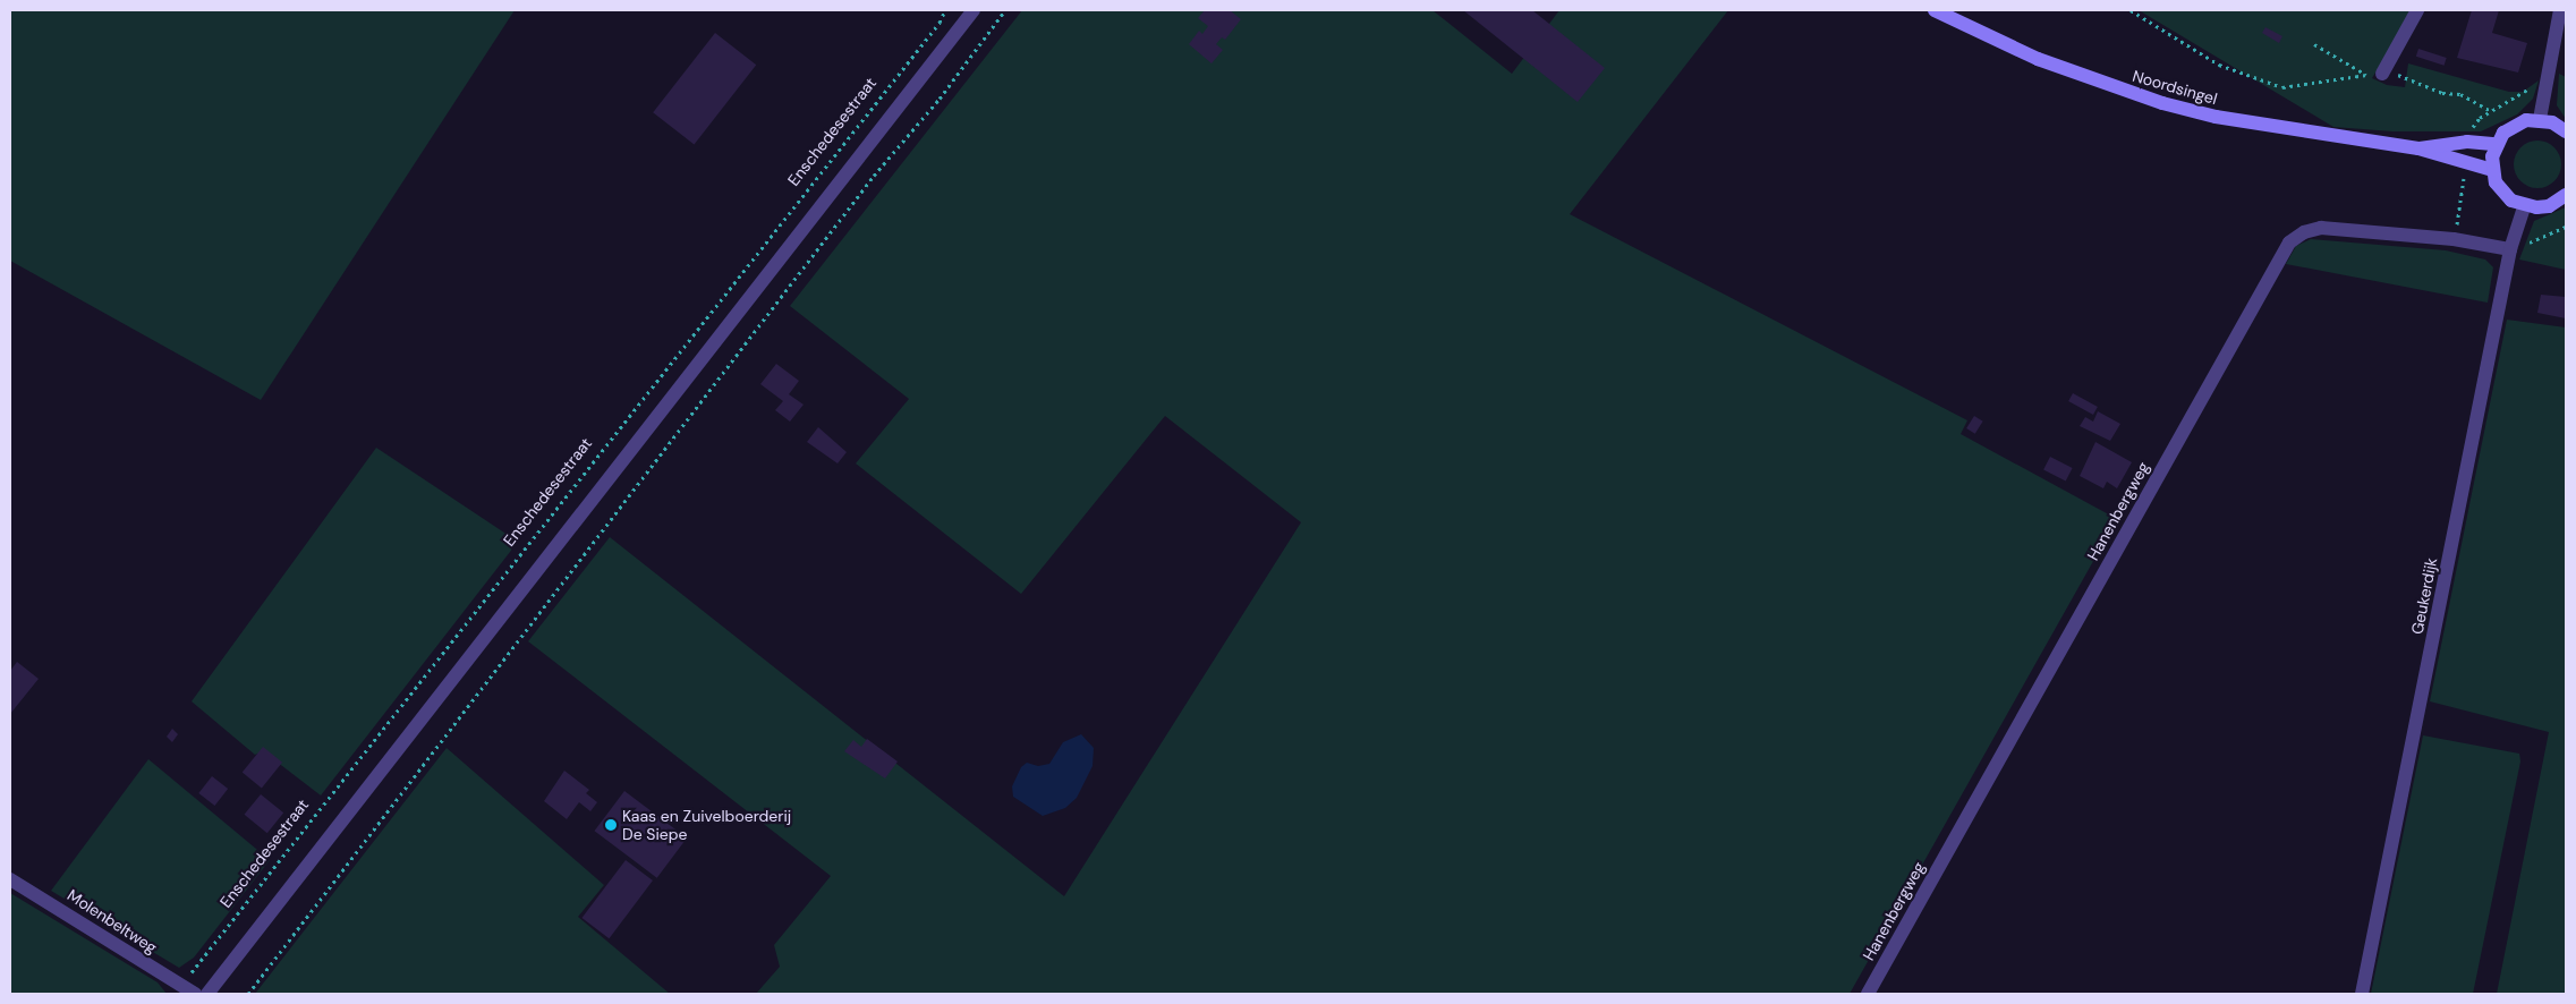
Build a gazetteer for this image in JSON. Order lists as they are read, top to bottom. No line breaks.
{"streets":{"main road":["Noordsingel"],"street":["Hanenbergweg","Geukerdijk","Molenbeltweg"],"path":["Enschedesestraat"]},"crossings":[["Enschedesestraat","Molenbeltweg"],["Hanenbergweg","Geukerdijk"]],"places":["Kaas en Zuivelboerderij De Siepe"]}
